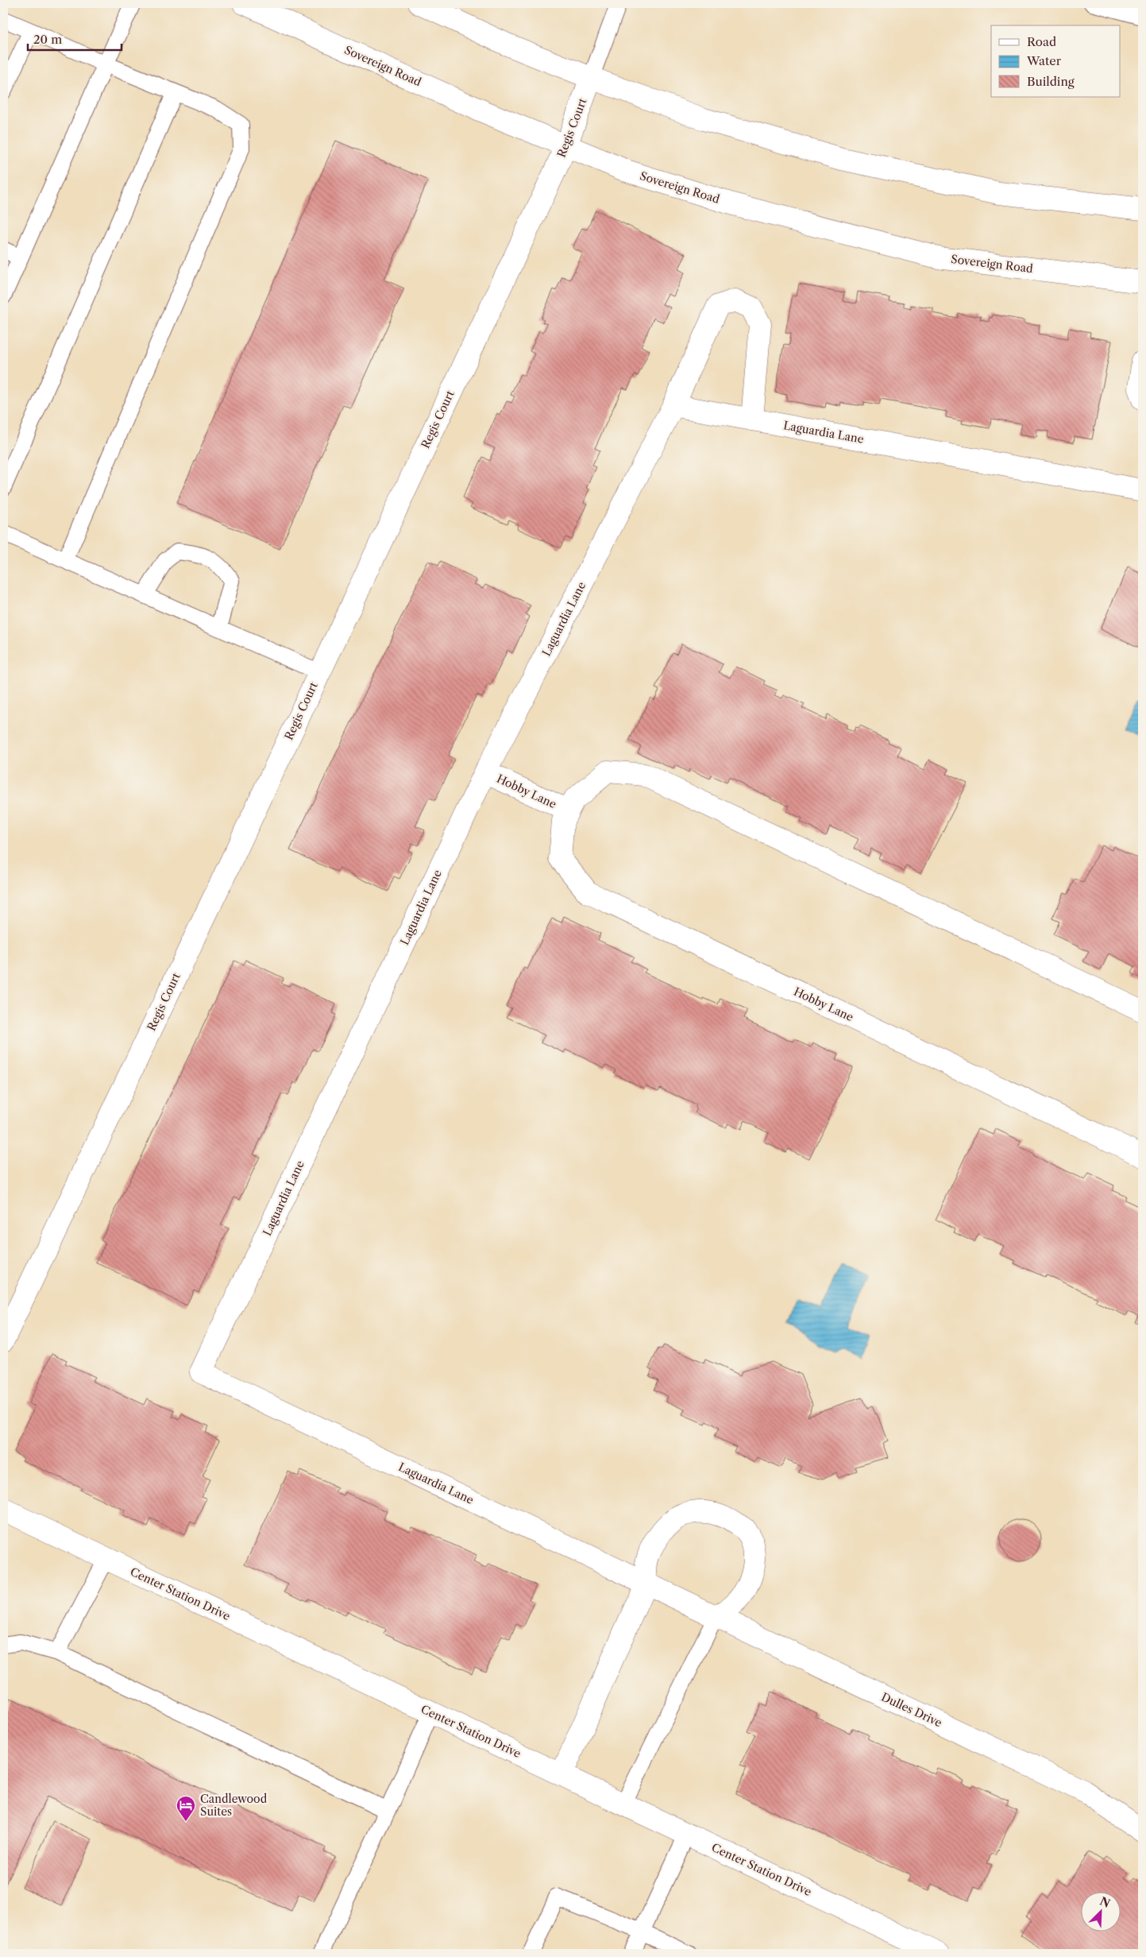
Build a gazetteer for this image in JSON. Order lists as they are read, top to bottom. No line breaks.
{"streets":{"street":["Sovereign Road","Regis Court","Laguardia Lane","Hobby Lane","Center Station Drive","Dulles Drive"]},"crossings":[["Sovereign Road","Regis Court"],["Laguardia Lane","Hobby Lane"],["Laguardia Lane","Dulles Drive"]],"places":{"hotel":["Candlewood Suites"]},"legend":["Road","Water","Building"],"scale_bar":"20 m","north":"top right"}
